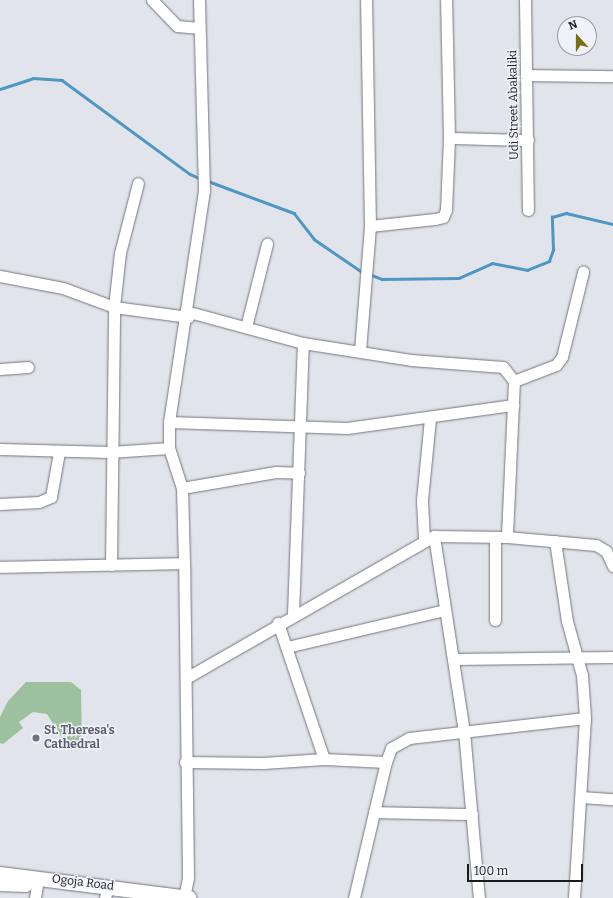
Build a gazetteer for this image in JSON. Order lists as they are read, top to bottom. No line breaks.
{"streets":{"main road":["Ogoja Road"],"street":["Udi Street Abakaliki"]},"places":["St. Theresa's Cathedral"],"scale_bar":"100 m","north":"top"}
